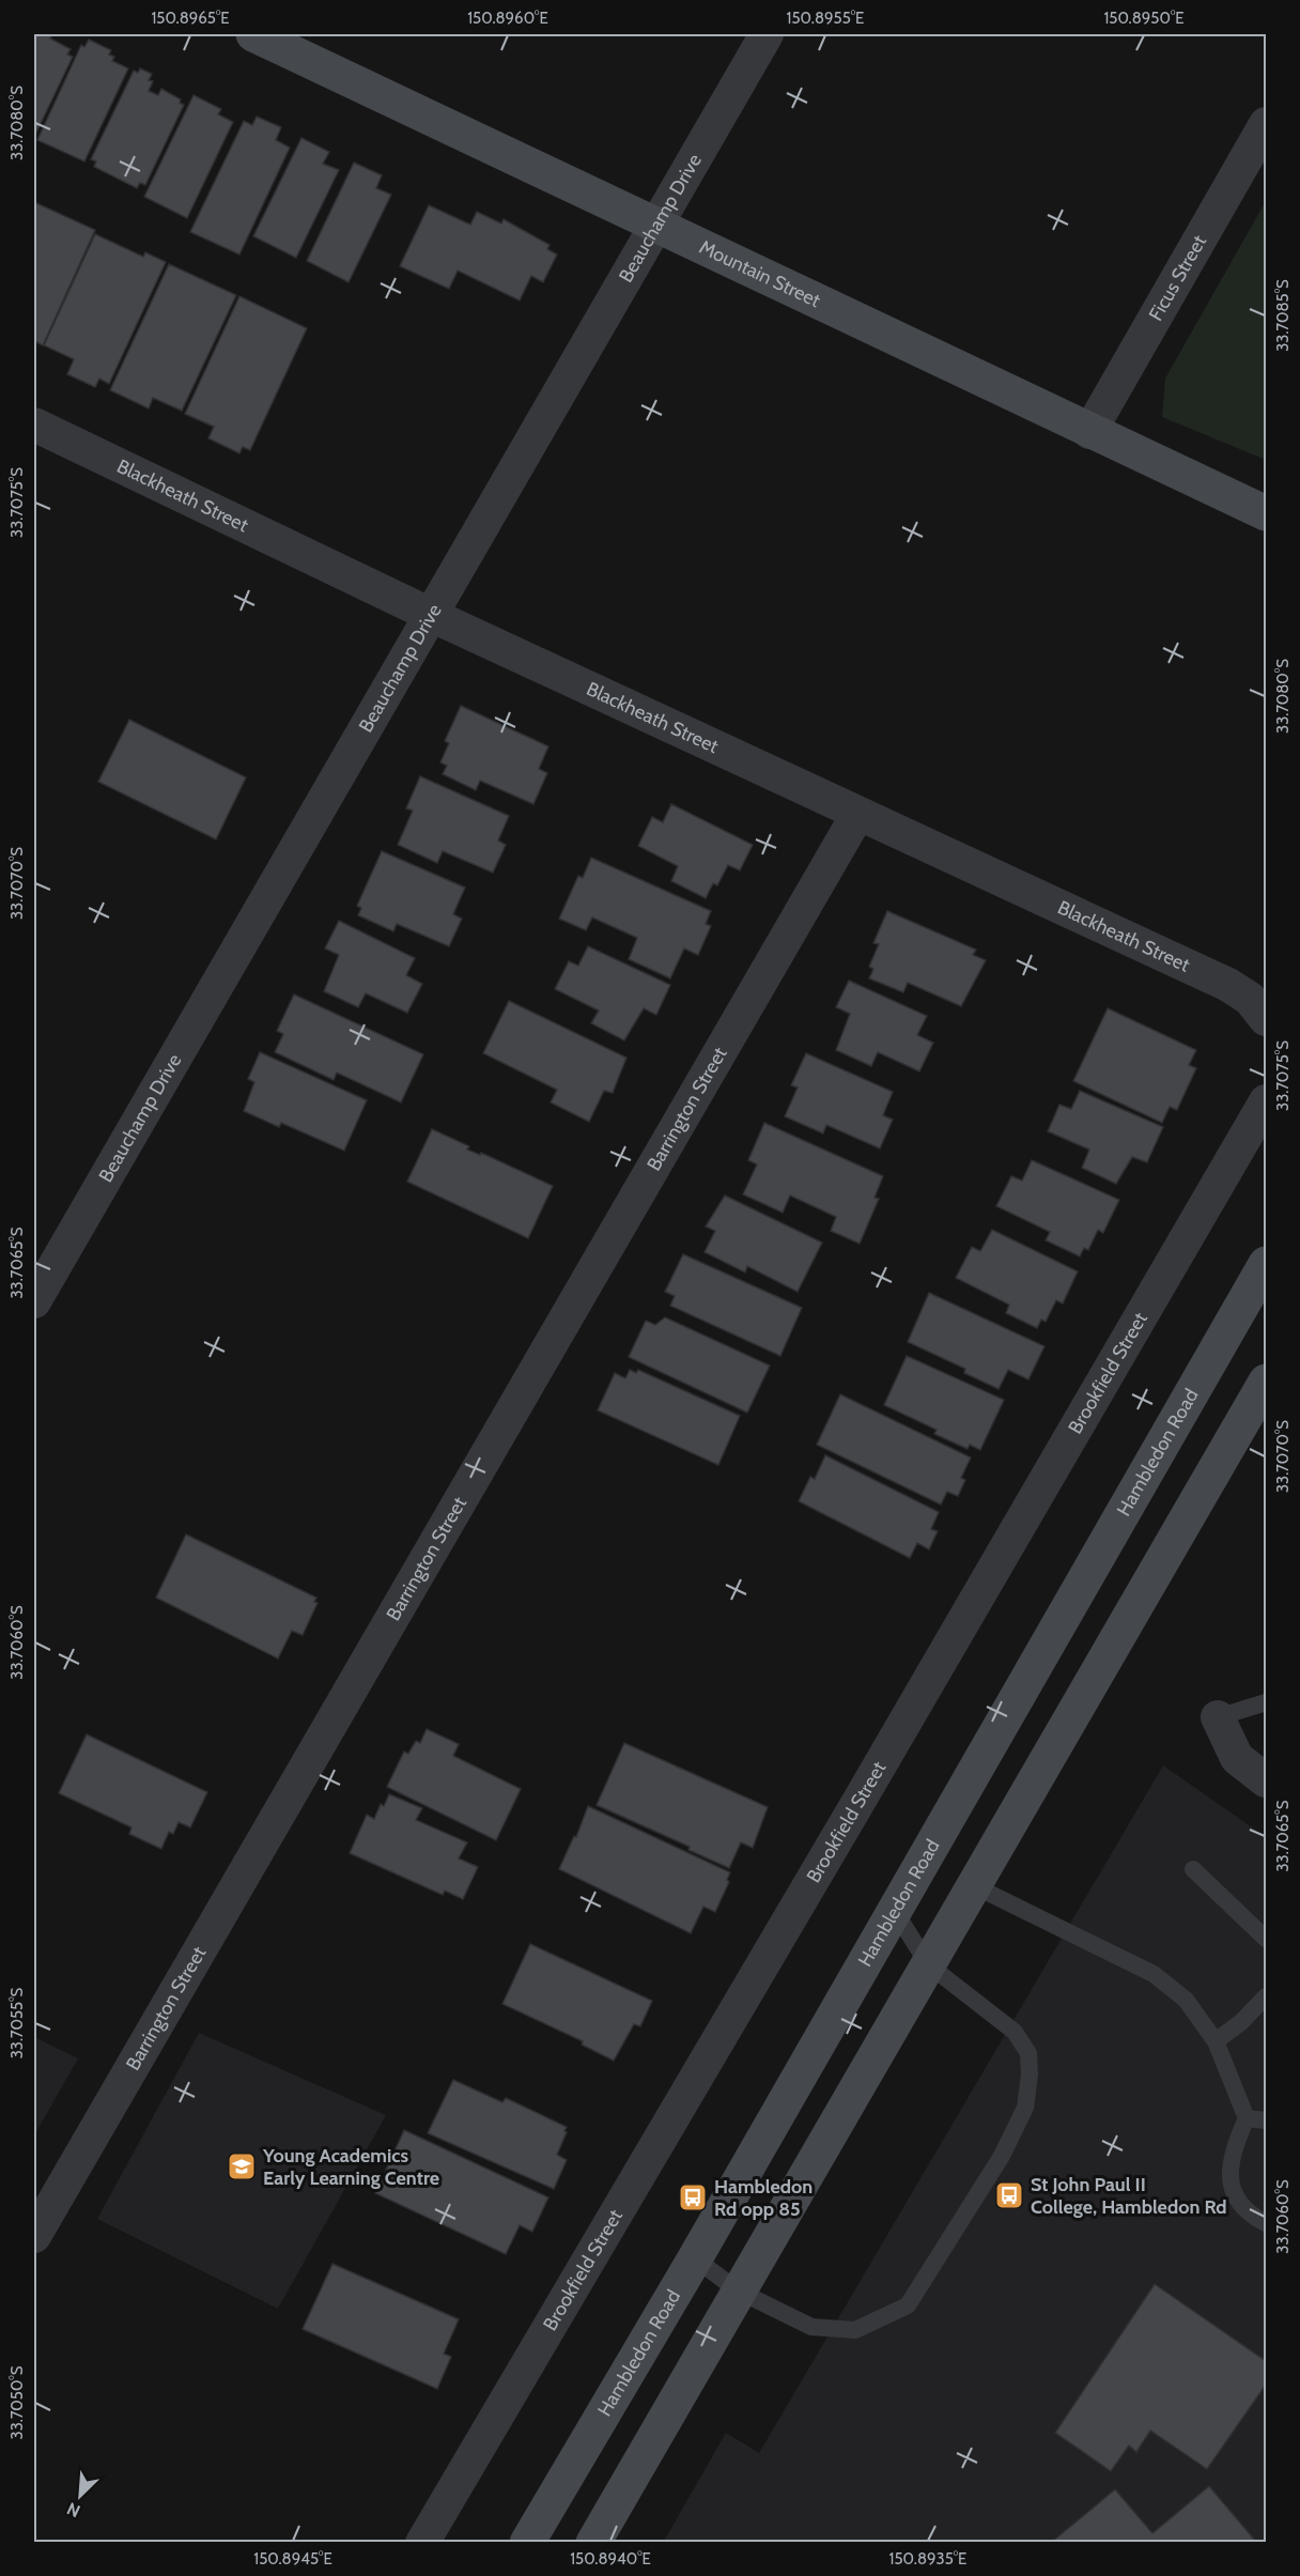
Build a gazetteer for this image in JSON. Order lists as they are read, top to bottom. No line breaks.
{"streets":{"main road":["Mountain Street","Hambledon Road"],"street":["Beauchamp Drive","Ficus Street","Blackheath Street","Barrington Street","Brookfield Street"]},"crossings":[["Beauchamp Drive","Mountain Street"],["Beauchamp Drive","Blackheath Street"],["Mountain Street","Ficus Street"],["Blackheath Street","Barrington Street"]],"places":{"school or university":["Young Academics Early Learning Centre"],"bus stop":["St John Paul II College, Hambledon Rd","Hambledon Rd opp 85"]},"north":"bottom left","coordinates":["150.8965°E","150.8960°E","150.8955°E","150.8950°E","33.7080°S","33.7085°S","33.7075°S","33.7070°S","33.7065°S","33.7060°S","33.7055°S","33.7050°S","150.8945°E","150.8940°E","150.8935°E"]}
